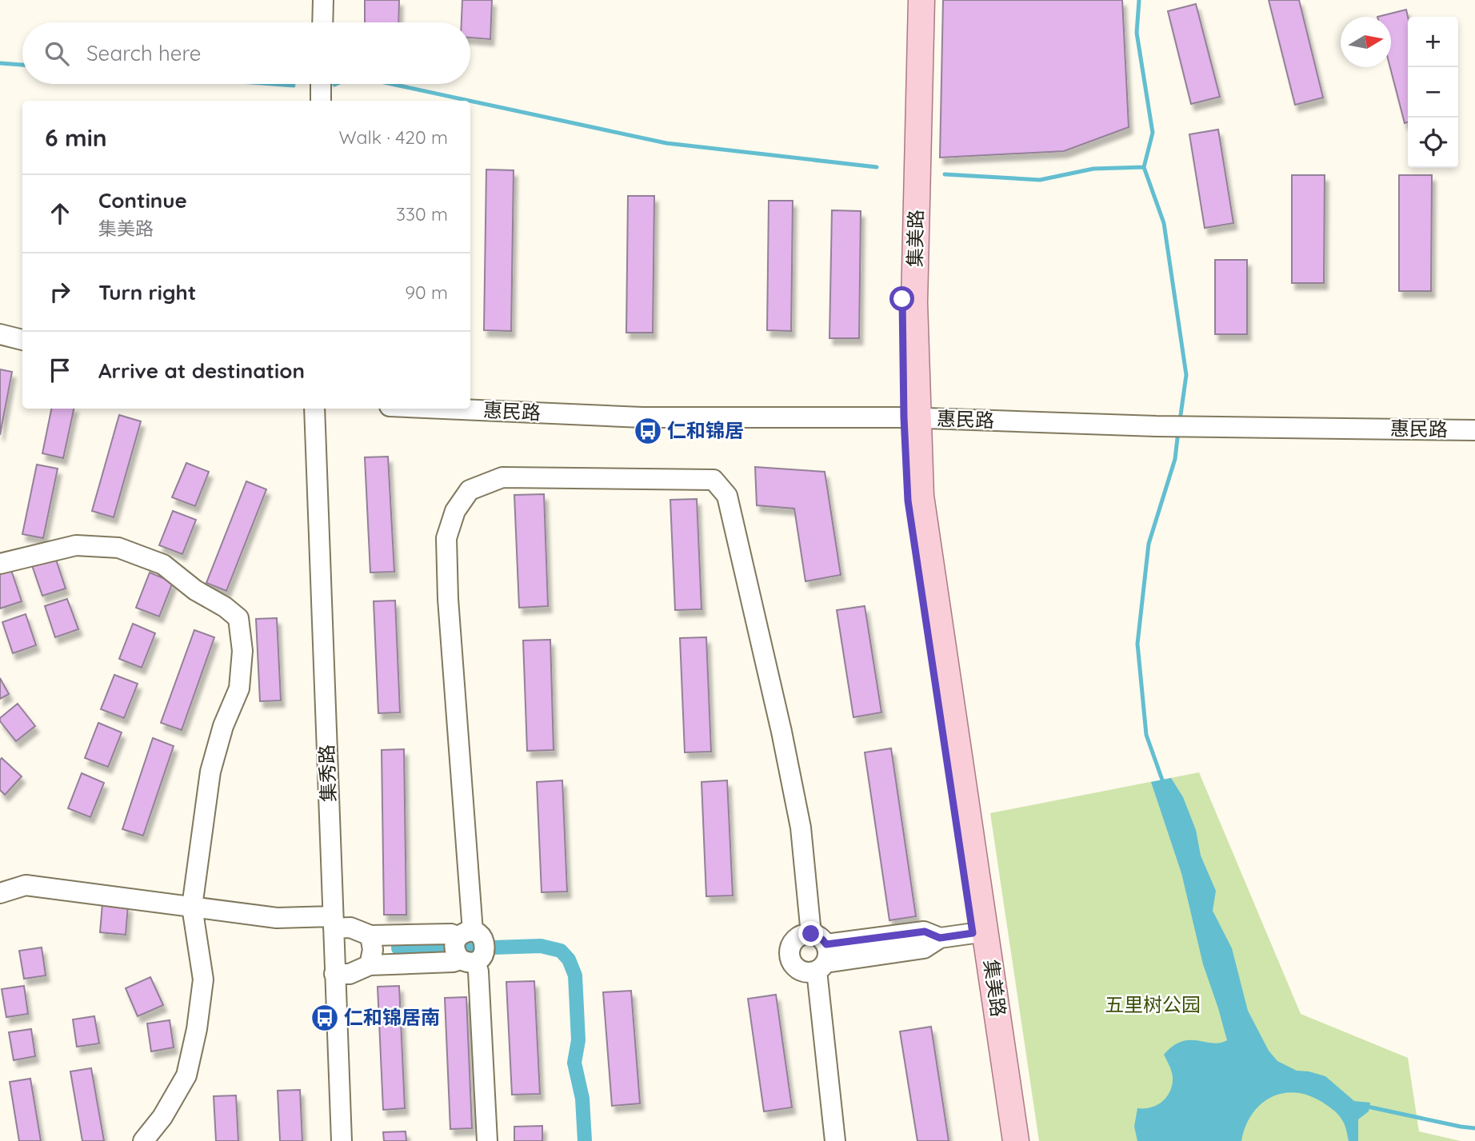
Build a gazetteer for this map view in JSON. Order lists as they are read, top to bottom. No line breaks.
{"streets":{"main road":["集美路"],"street":["惠民路","集秀路"]},"crossings":[["集美路","惠民路"]],"parks":["五里树公园"],"places":{"bus stop":["仁和锦居","仁和锦居南"]},"north":"right","page":{"map_buttons":["+","−"],"search":"Search here","heading":["6 min","Walk · 420 m"],"list":[["Continue","集美路","330 m"],["Turn right","90 m"],"Arrive at destination"]}}
